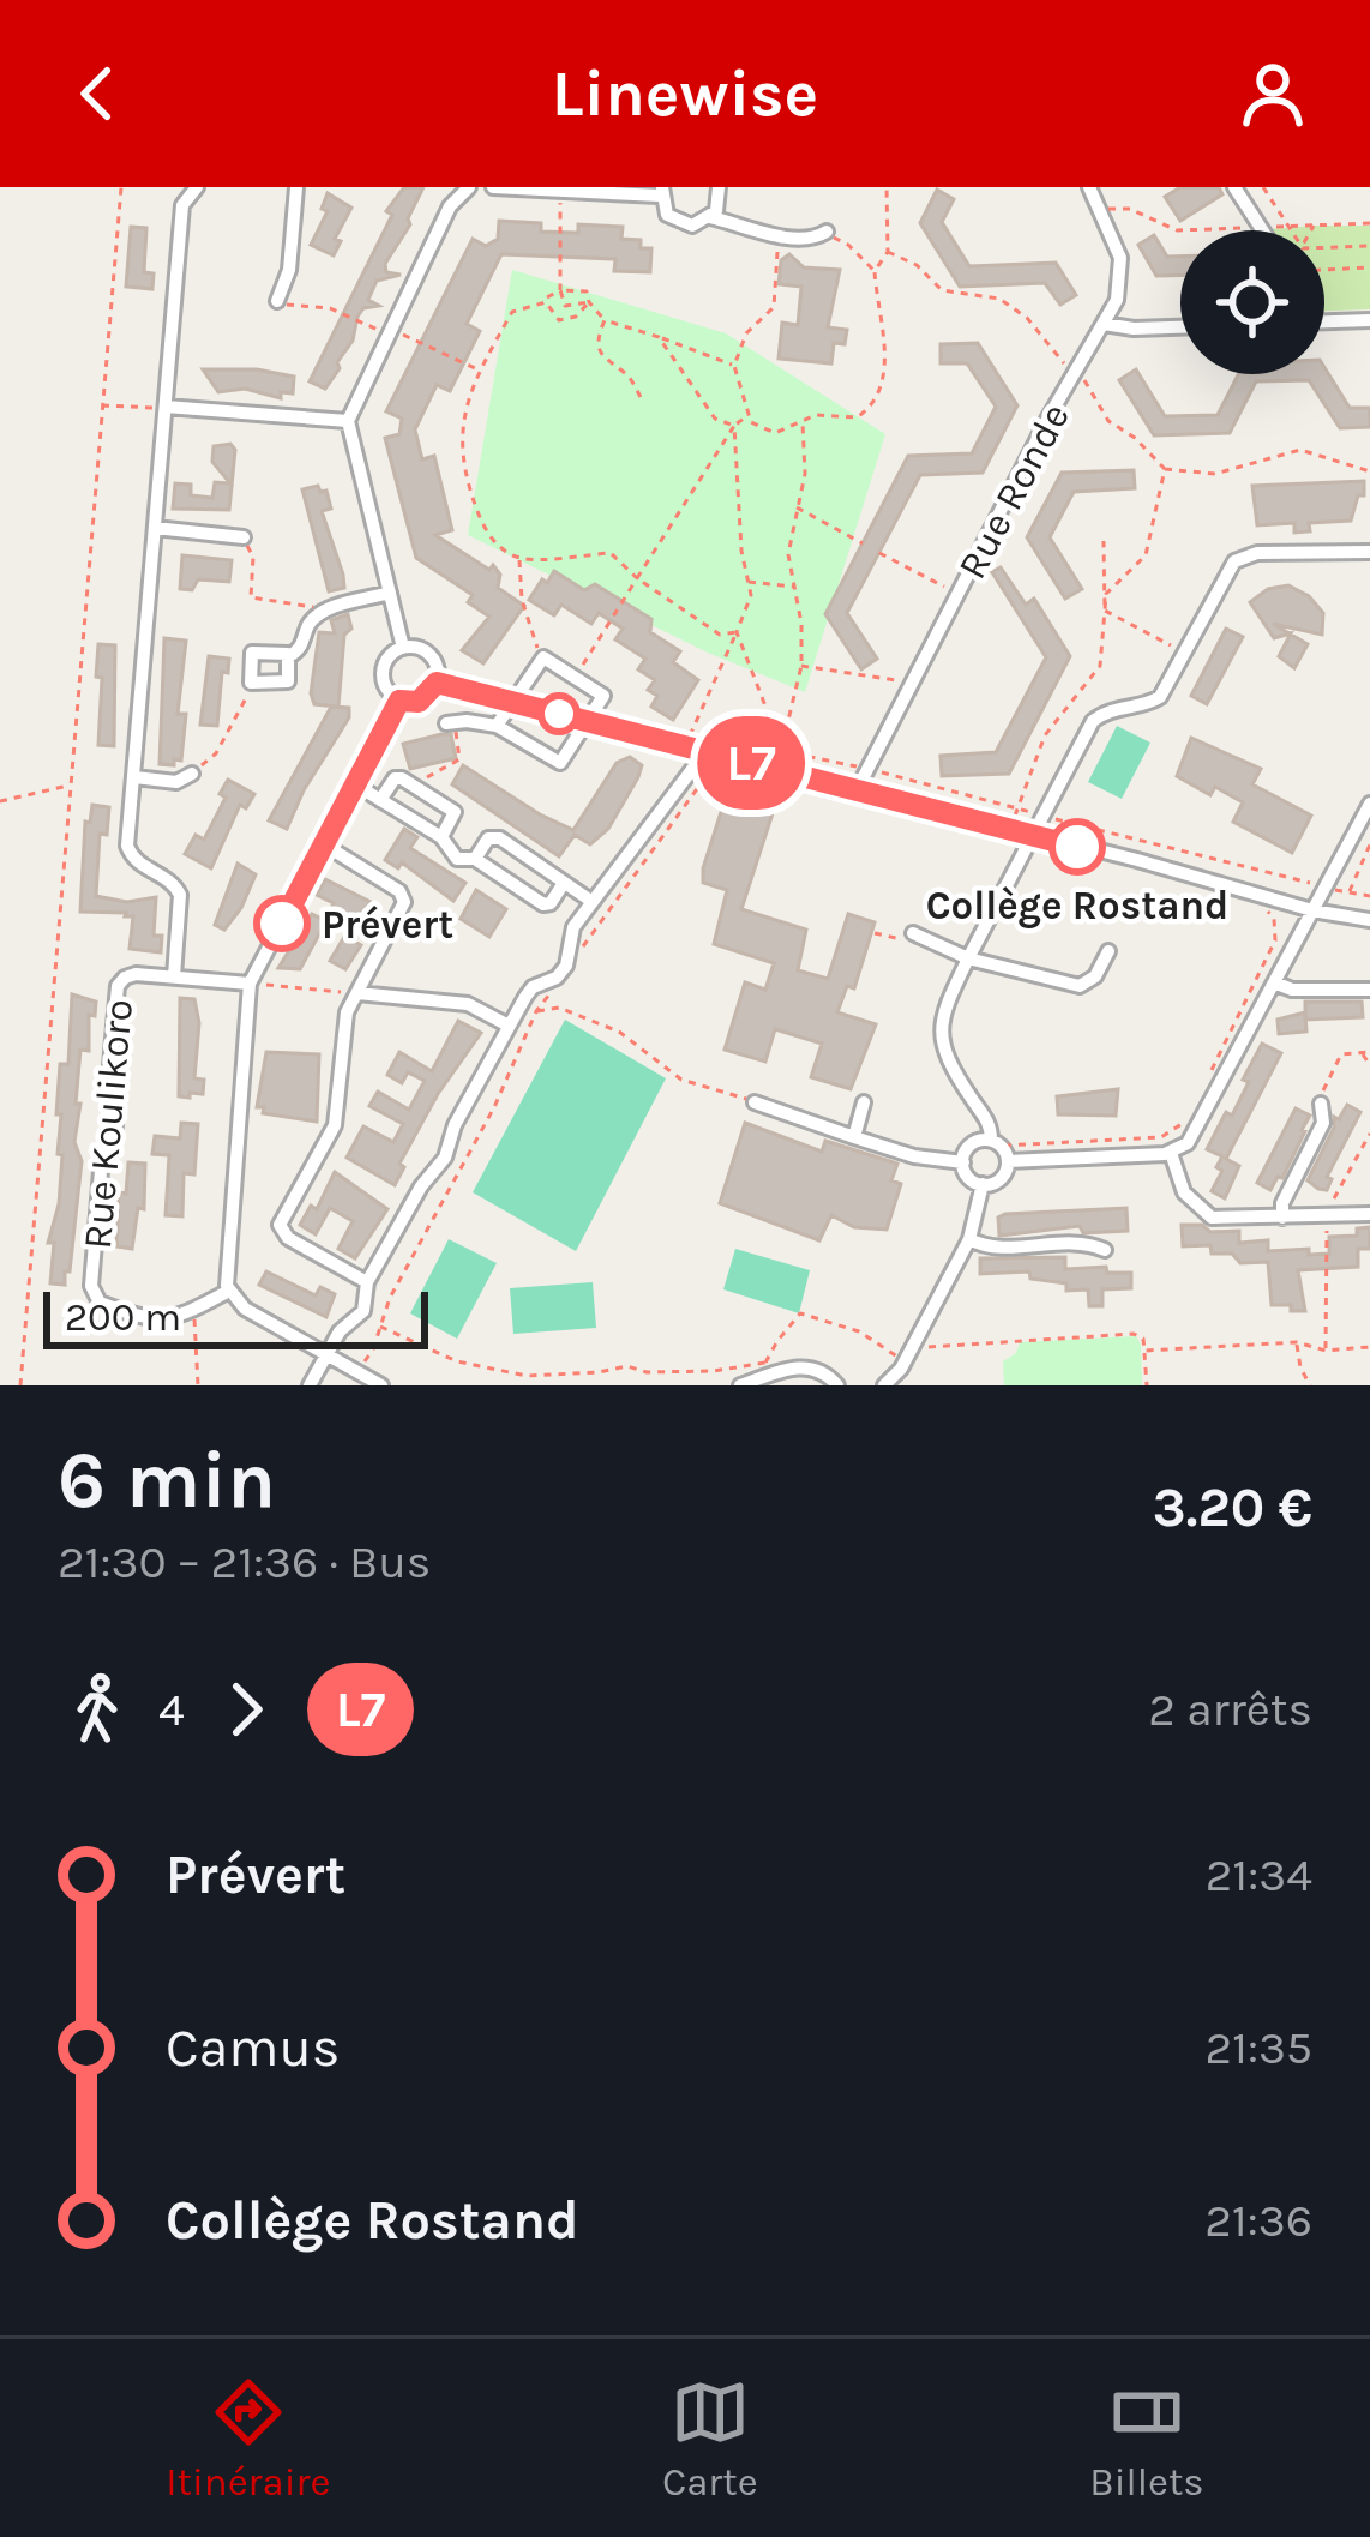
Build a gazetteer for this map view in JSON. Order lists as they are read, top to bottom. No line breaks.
{"streets":{"street":["Rue Ronde","Rue Koulikoro"]},"places":["Collège Rostand","Prévert"],"lines":["bus line L7"],"scale_bar":"200 m","page":{"header":"Linewise","on_map":"L7","scale":"200 m","heading":["6 min","21:30 – 21:36 · Bus","3.20 €"],"legs":["4","L7","2 arrêts"],"list":[{"name":"Prévert","value":"21:34"},{"name":"Camus","value":"21:35"},{"name":"Collège Rostand","value":"21:36"}],"tabs":["Itinéraire","Carte","Billets"]}}
